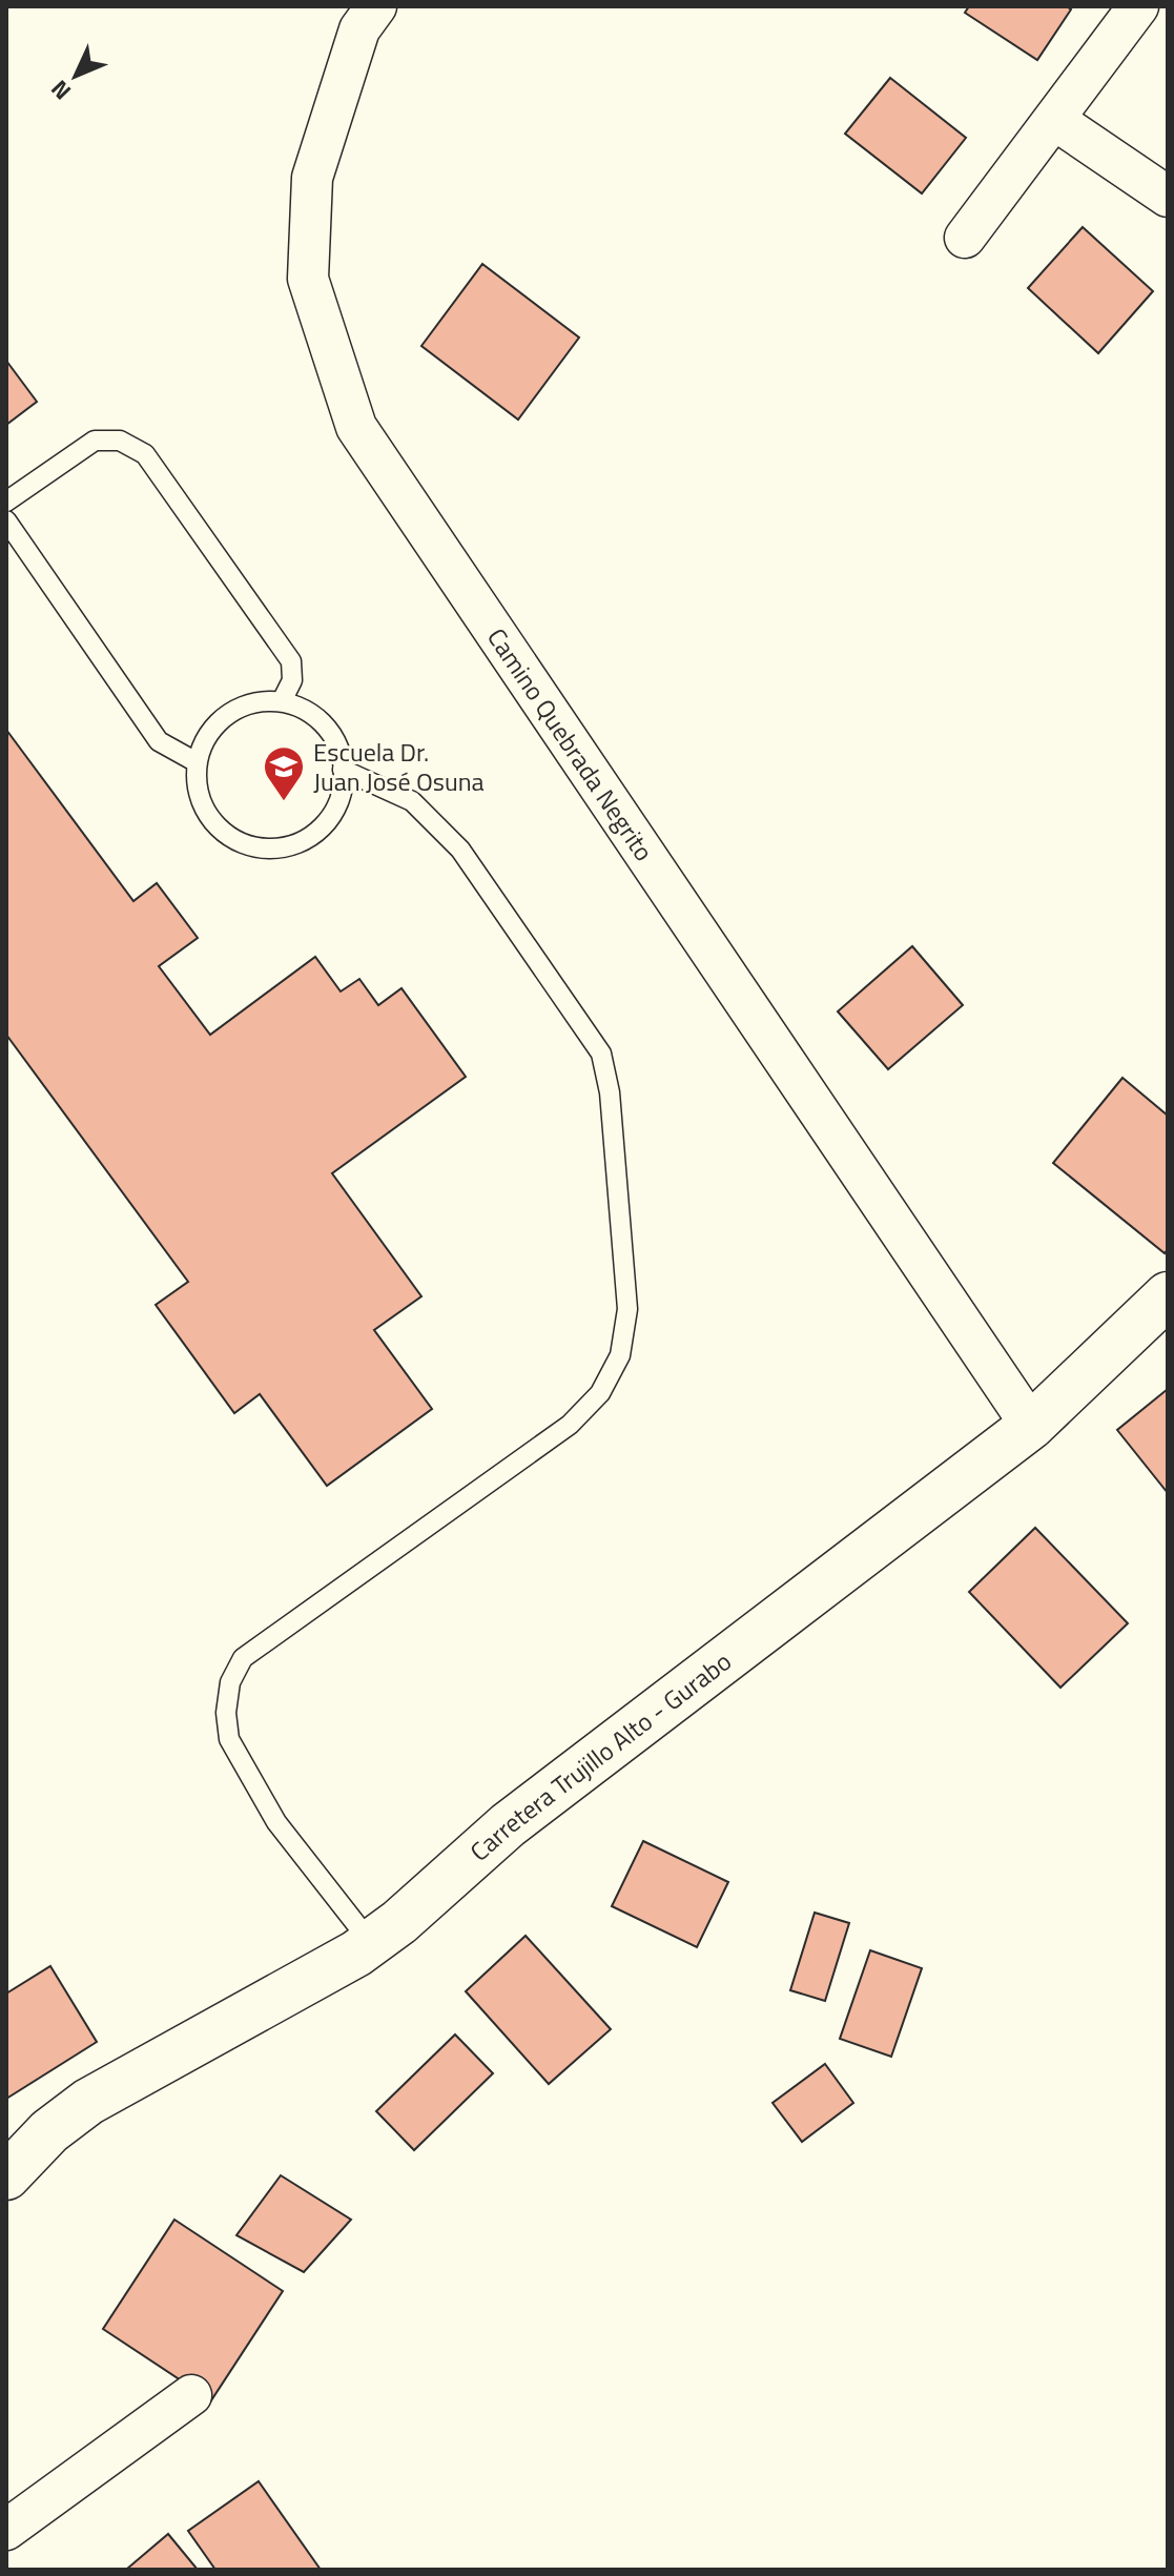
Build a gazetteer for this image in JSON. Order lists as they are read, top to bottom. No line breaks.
{"streets":{"main road":["Carretera Trujillo Alto - Gurabo"],"street":["Camino Quebrada Negrito"]},"crossings":[["Camino Quebrada Negrito","Carretera Trujillo Alto - Gurabo"]],"places":{"school or university":["Escuela Dr. Juan José Osuna"]},"north":"bottom left"}
